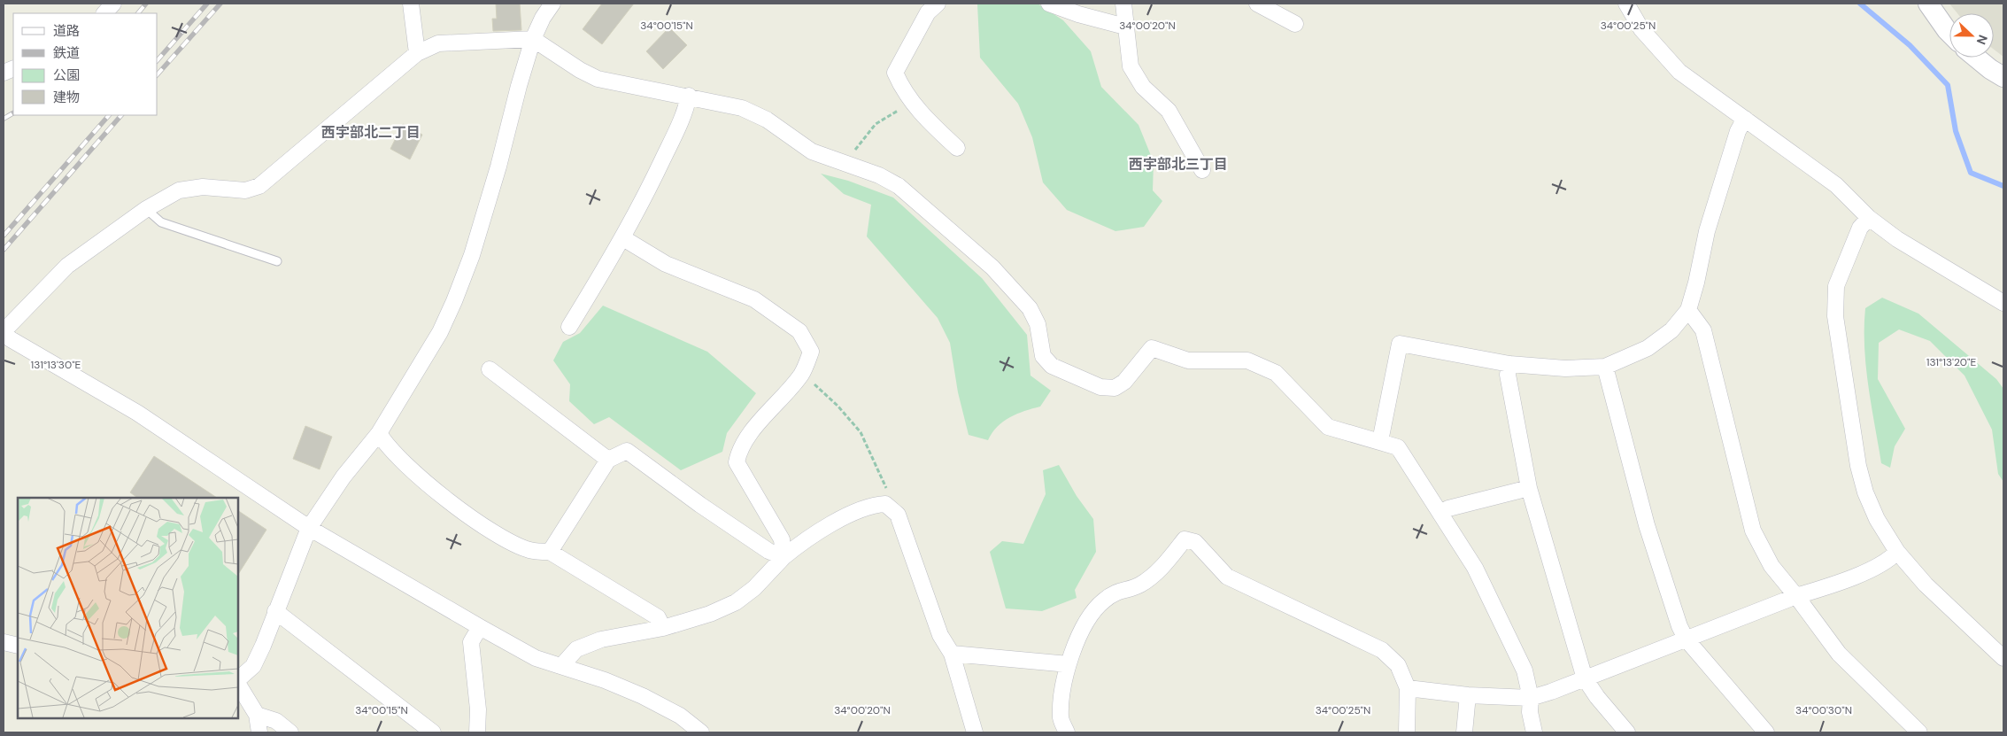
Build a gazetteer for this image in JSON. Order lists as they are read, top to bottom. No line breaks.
{"districts":["西宇部北二丁目","西宇部北三丁目"],"legend":["道路","鉄道","公園","建物"],"north":"right","coordinates":["34°00'20\"N","34°00'15\"N","34°00'25\"N","131°13'20\"E","131°13'30\"E","34°00'30\"N"]}
